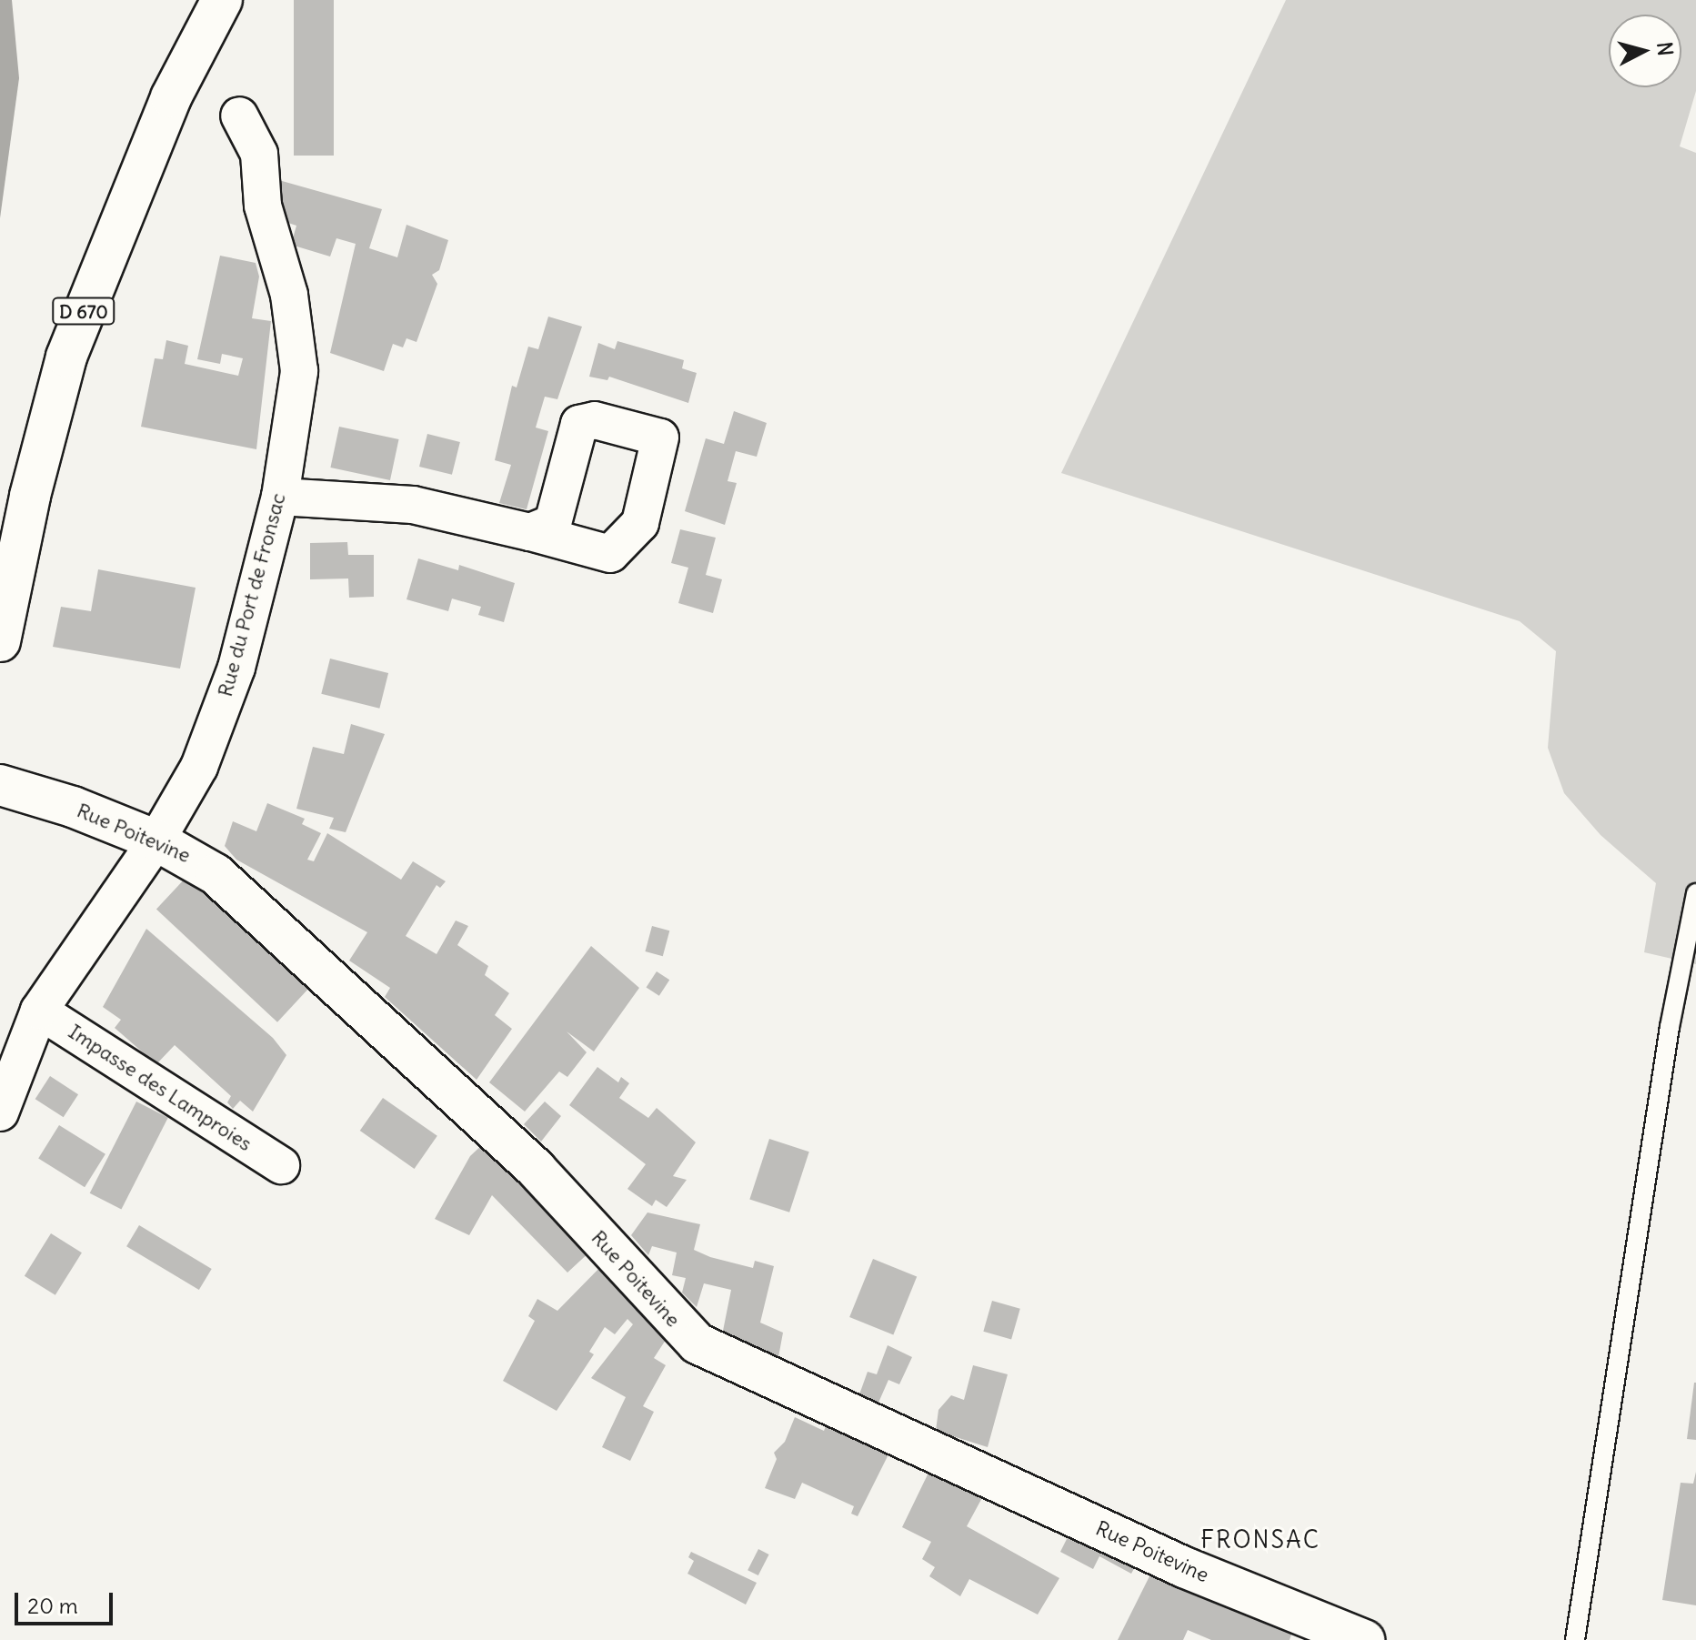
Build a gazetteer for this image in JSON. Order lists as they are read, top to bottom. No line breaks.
{"streets":{"street":["D 670","Rue du Port de Fronsac","Rue Poitevine","Impasse des Lamproies"]},"crossings":[["Rue du Port de Fronsac","Rue Poitevine"],["Rue du Port de Fronsac","Impasse des Lamproies"]],"districts":["FRONSAC"],"scale_bar":"20 m","north":"right"}
